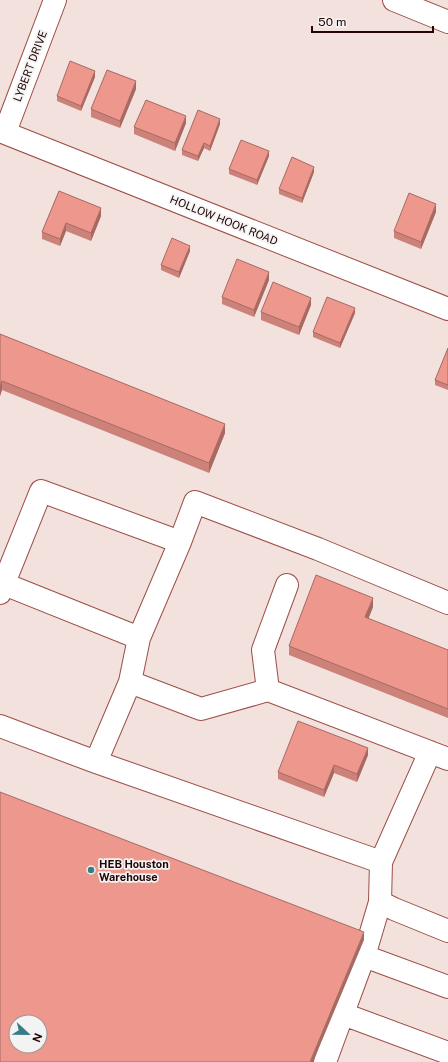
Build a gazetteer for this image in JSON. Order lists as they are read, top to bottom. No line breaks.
{"streets":{"street":["LYBERT DRIVE","HOLLOW HOOK ROAD"]},"crossings":[["LYBERT DRIVE","HOLLOW HOOK ROAD"]],"places":["HEB Houston Warehouse"],"scale_bar":"50 m","north":"right"}
